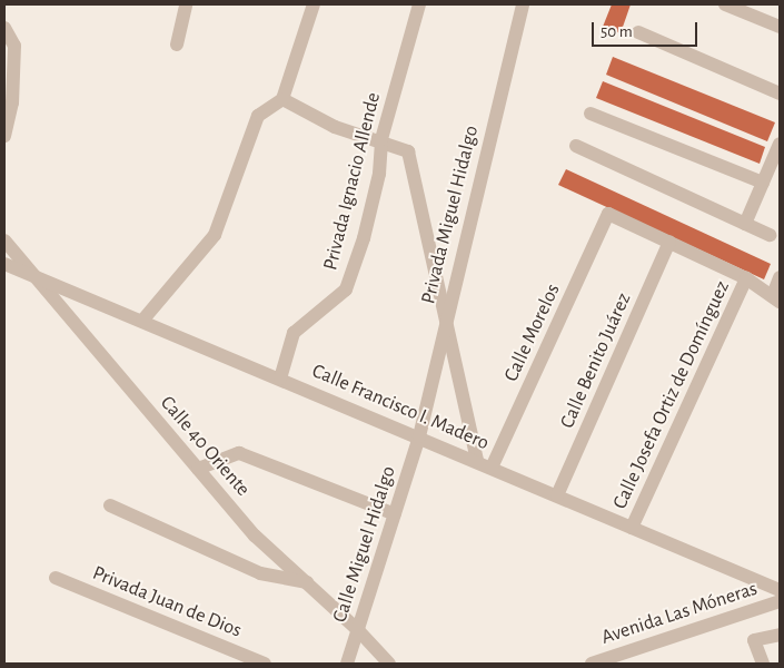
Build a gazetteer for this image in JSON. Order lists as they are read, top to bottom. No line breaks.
{"streets":{"street":["Privada Ignacio Allende","Privada Miguel Hidalgo","Calle Morelos","Calle Benito Juárez","Calle Josefa Ortiz de Domínguez","Calle Francisco I. Madero","Calle 40 Oriente","Calle Miguel Hidalgo","Privada Juan de Dios","Avenida Las Móneras"]},"crossings":[["Privada Ignacio Allende","Calle Francisco I. Madero"],["Privada Miguel Hidalgo","Calle Francisco I. Madero"],["Privada Miguel Hidalgo","Calle Miguel Hidalgo"],["Calle Morelos","Calle Benito Juárez"],["Calle Morelos","Calle Francisco I. Madero"],["Calle Benito Juárez","Calle Francisco I. Madero"],["Calle Josefa Ortiz de Domínguez","Calle Francisco I. Madero"],["Calle Francisco I. Madero","Calle 40 Oriente"],["Calle Francisco I. Madero","Calle Miguel Hidalgo"],["Calle 40 Oriente","Calle Miguel Hidalgo"]],"scale_bar":"50 m"}
